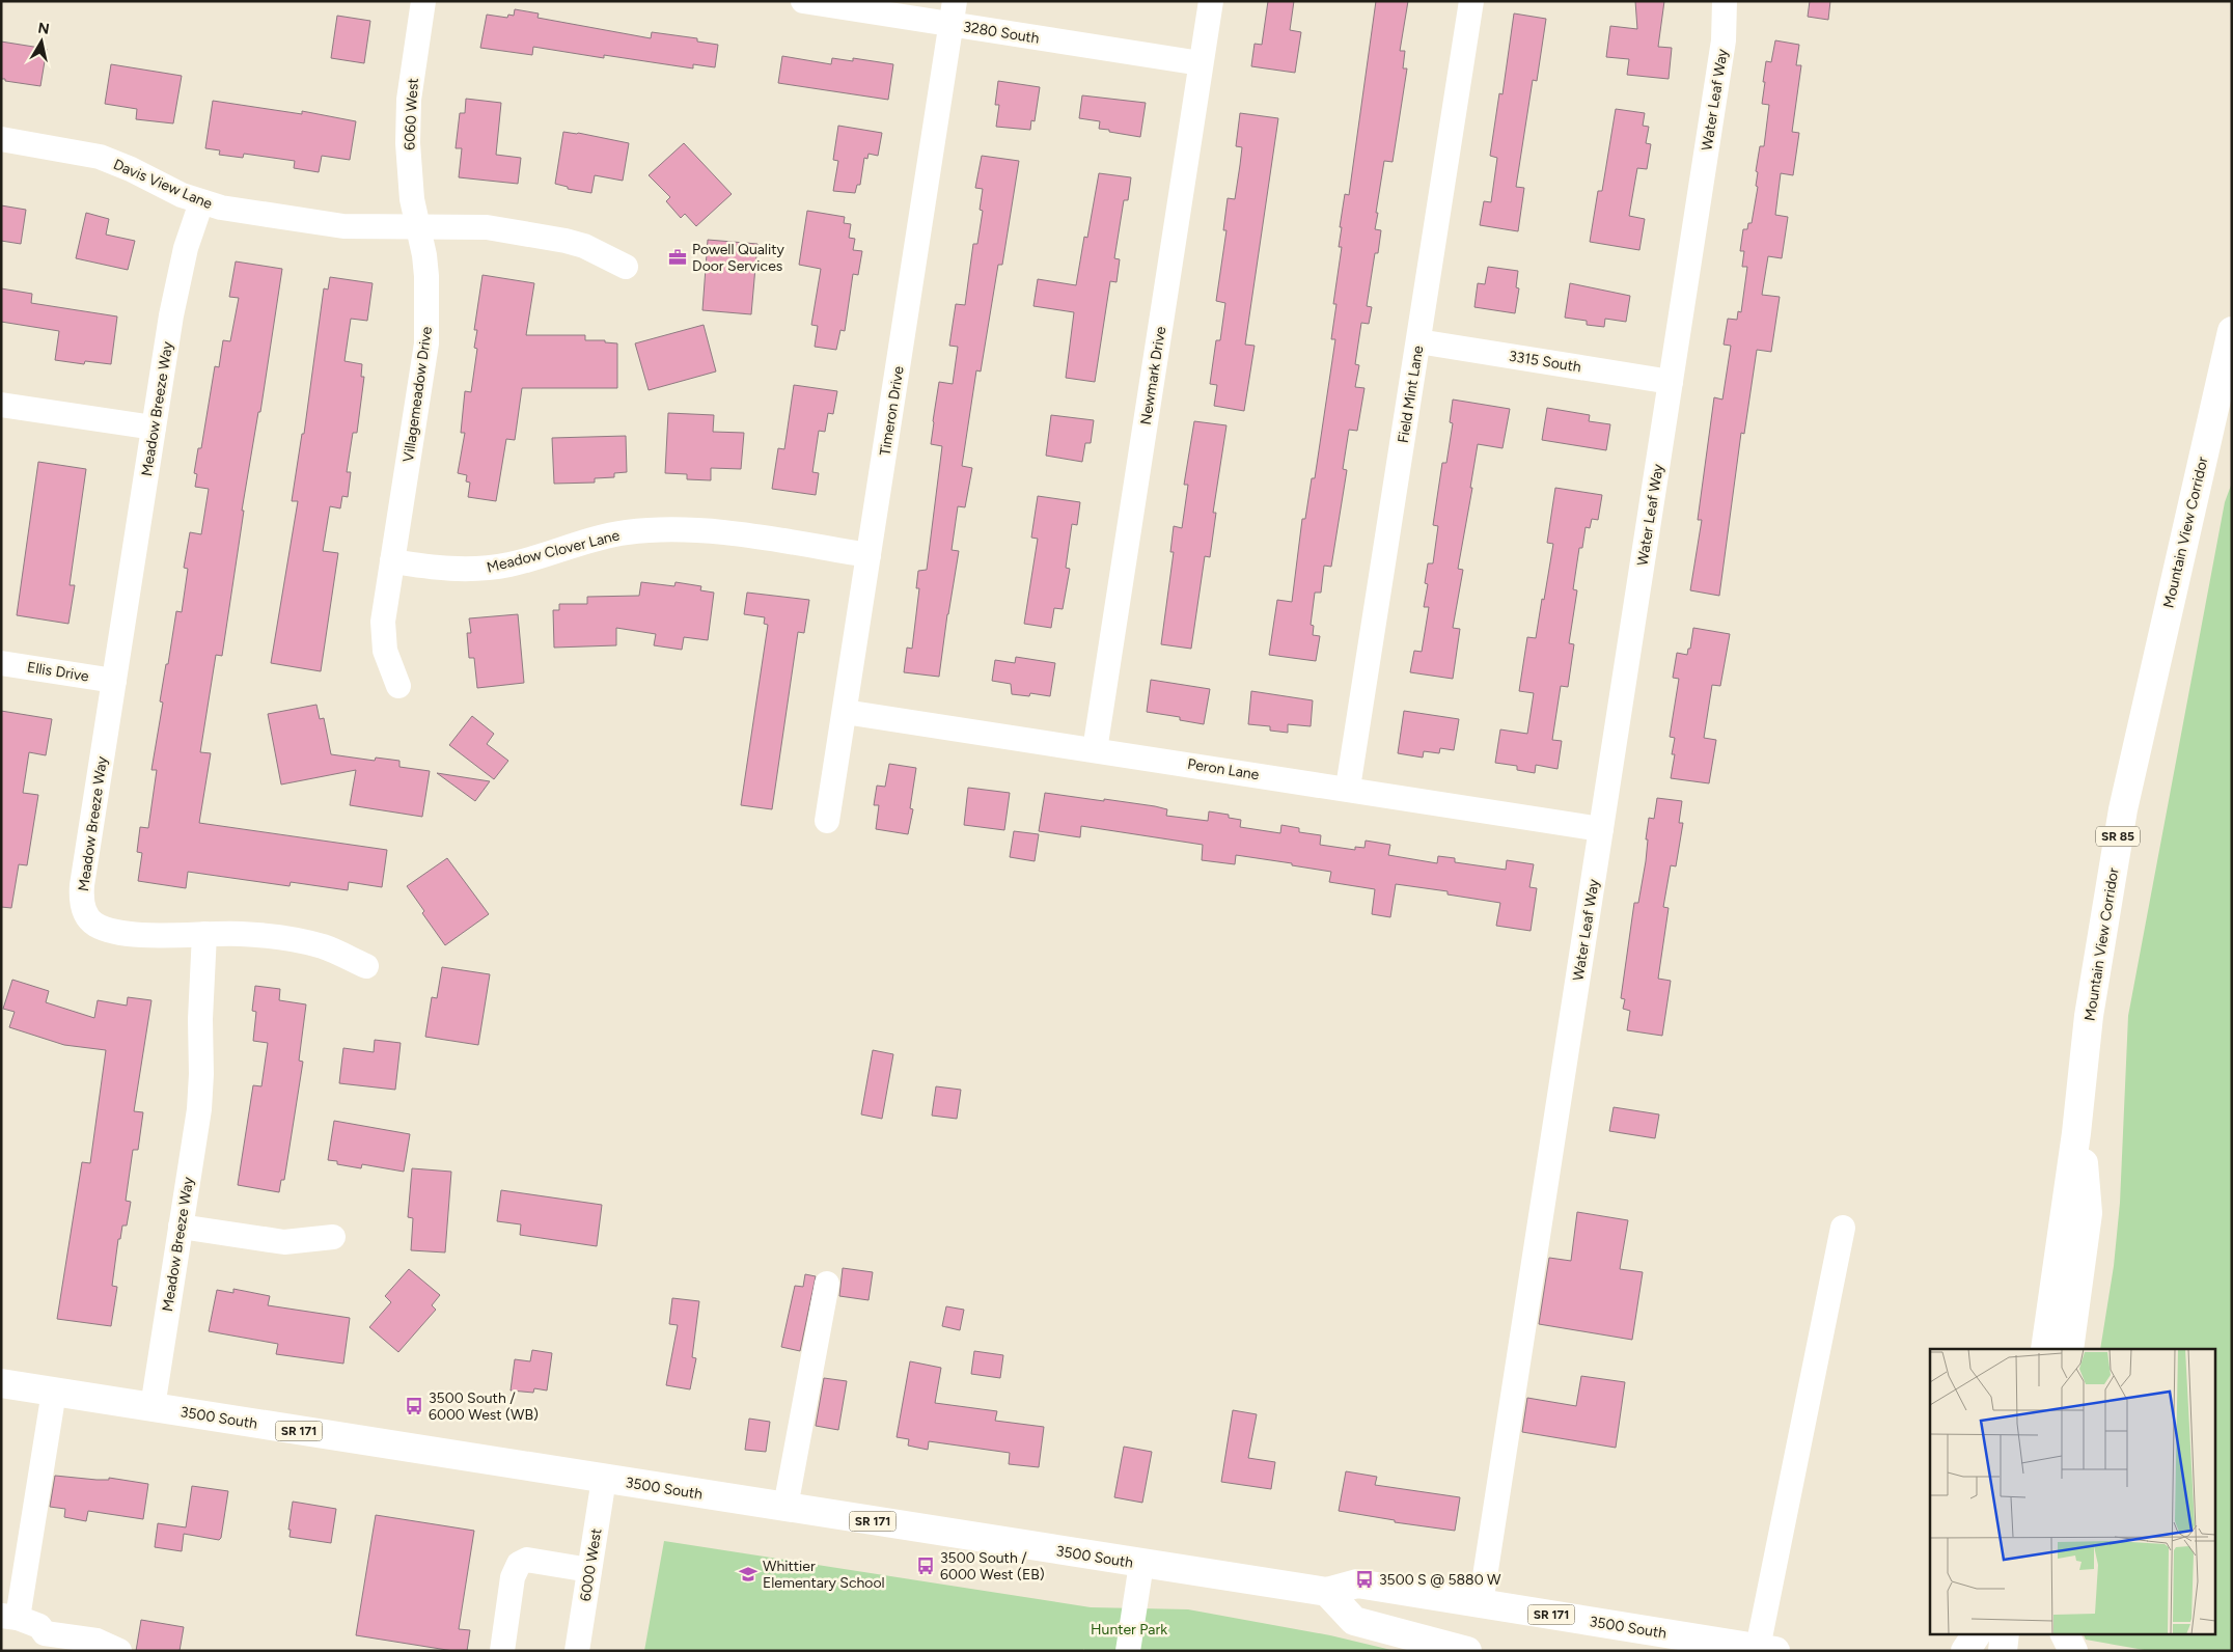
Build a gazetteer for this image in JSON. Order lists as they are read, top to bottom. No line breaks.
{"streets":{"main road":["Mountain View Corridor","SR 85","3500 South","SR 171"],"street":["3280 South","Water Leaf Way","6060 West","Davis View Lane","3315 South","Newmark Drive","Villagemeadow Drive","Field Mint Lane","Meadow Breeze Way","Timeron Drive","Meadow Clover Lane","Ellis Drive","Peron Lane","6000 West"]},"crossings":[["3280 South","Newmark Drive"],["3280 South","Timeron Drive"],["Water Leaf Way","3315 South"],["Water Leaf Way","Peron Lane"],["Water Leaf Way","3500 South"],["6060 West","Davis View Lane"],["6060 West","Villagemeadow Drive"],["Davis View Lane","Villagemeadow Drive"],["Davis View Lane","Meadow Breeze Way"],["3315 South","Field Mint Lane"],["Newmark Drive","Peron Lane"],["Villagemeadow Drive","Meadow Clover Lane"],["Field Mint Lane","Peron Lane"],["Meadow Breeze Way","Ellis Drive"],["Meadow Breeze Way","3500 South"],["Timeron Drive","Meadow Clover Lane"],["Timeron Drive","Peron Lane"],["3500 South","6000 West"]],"parks":["Hunter Park"],"places":{"office":["Powell Quality Door Services"],"bus stop":["3500 South / 6000 West (WB)","3500 South / 6000 West (EB)","3500 S @ 5880 W"],"school or university":["Whittier Elementary School"]},"north":"top"}
